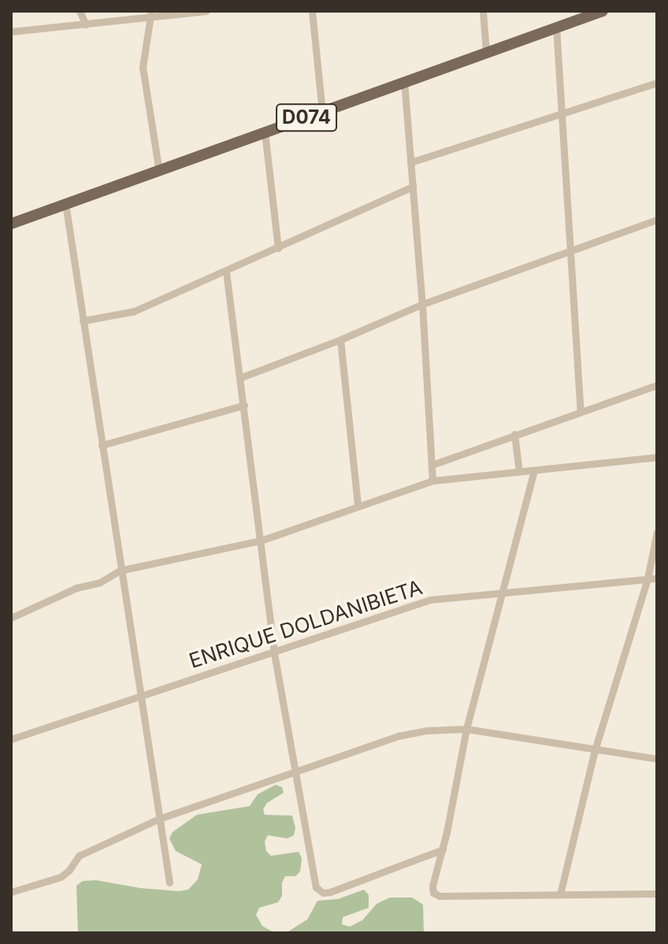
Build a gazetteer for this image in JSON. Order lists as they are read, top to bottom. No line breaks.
{"streets":{"main road":["D074"],"street":["ENRIQUE DOLDANIBIETA"]}}
